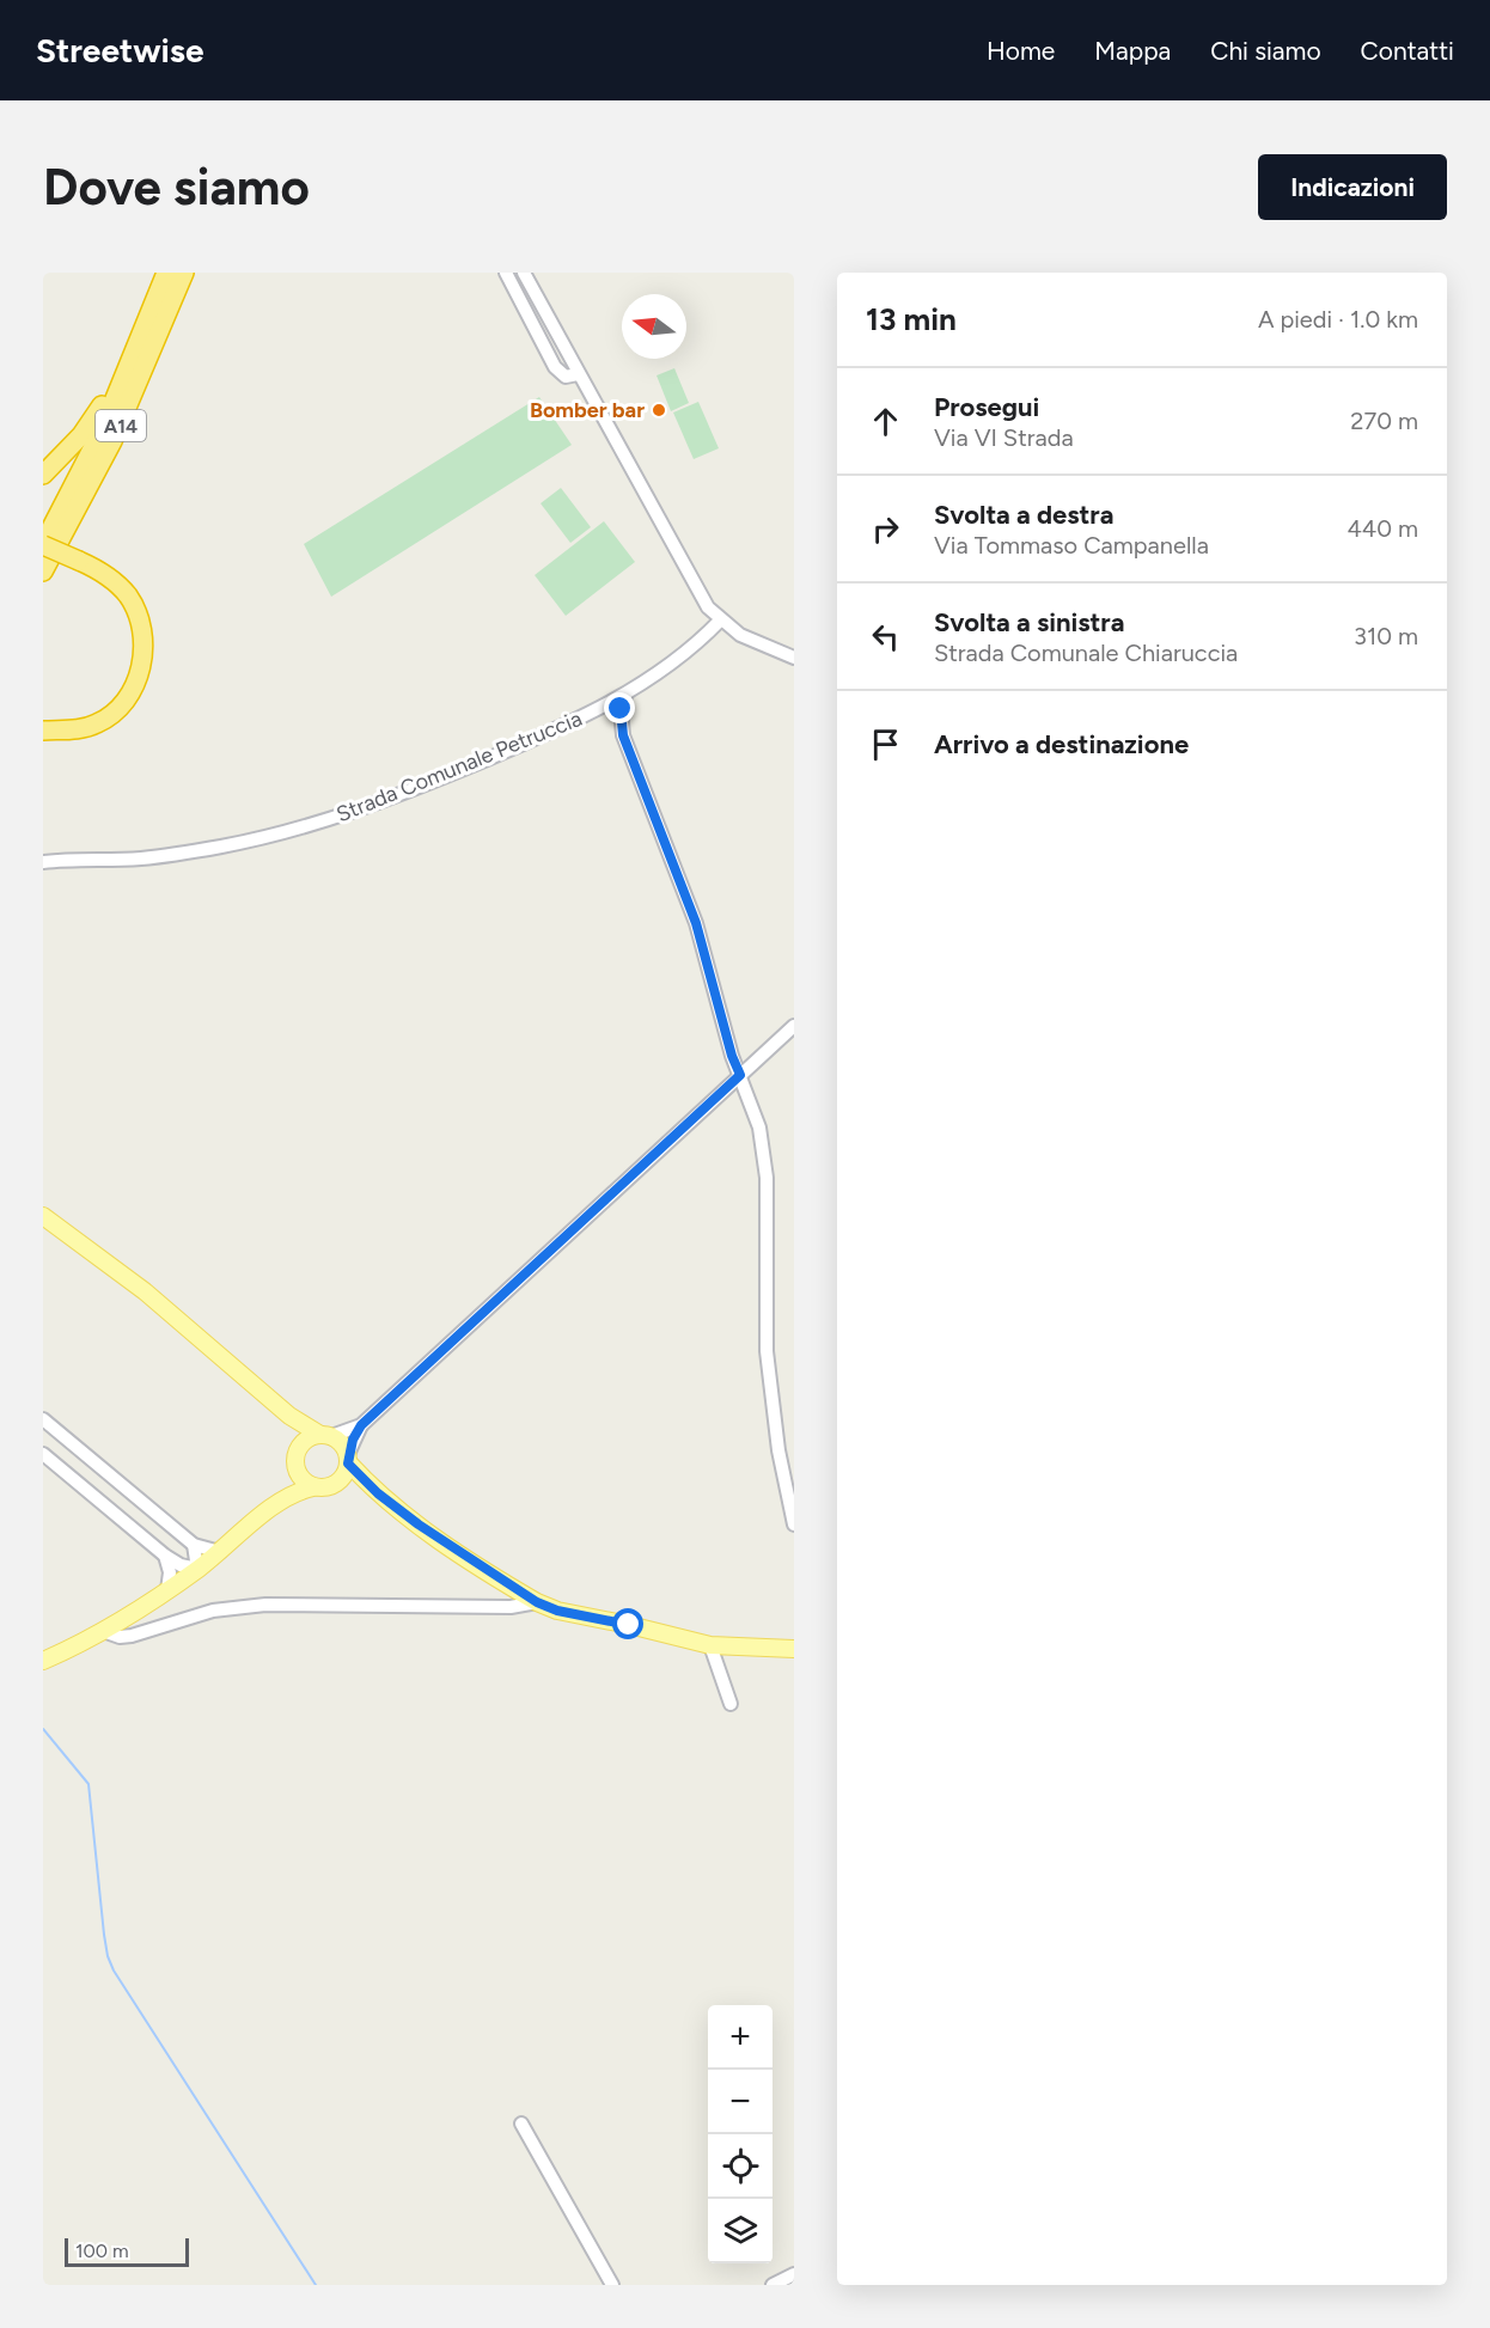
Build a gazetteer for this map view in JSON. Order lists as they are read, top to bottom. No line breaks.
{"streets":{"highway":["A14"],"street":["Strada Comunale Petruccia"]},"places":["Bomber bar"],"scale_bar":"100 m","north":"left","page":{"header":"Streetwise","nav":["Home","Mappa","Chi siamo","Contatti"],"buttons":"Indicazioni","title":"Dove siamo","heading":["13 min","A piedi · 1.0 km"],"list":[["Prosegui","Via VI Strada","270 m"],["Svolta a destra","Via Tommaso Campanella","440 m"],["Svolta a sinistra","Strada Comunale Chiaruccia","310 m"],"Arrivo a destinazione"],"map_buttons":["+","−"],"scale":"100 m"}}
